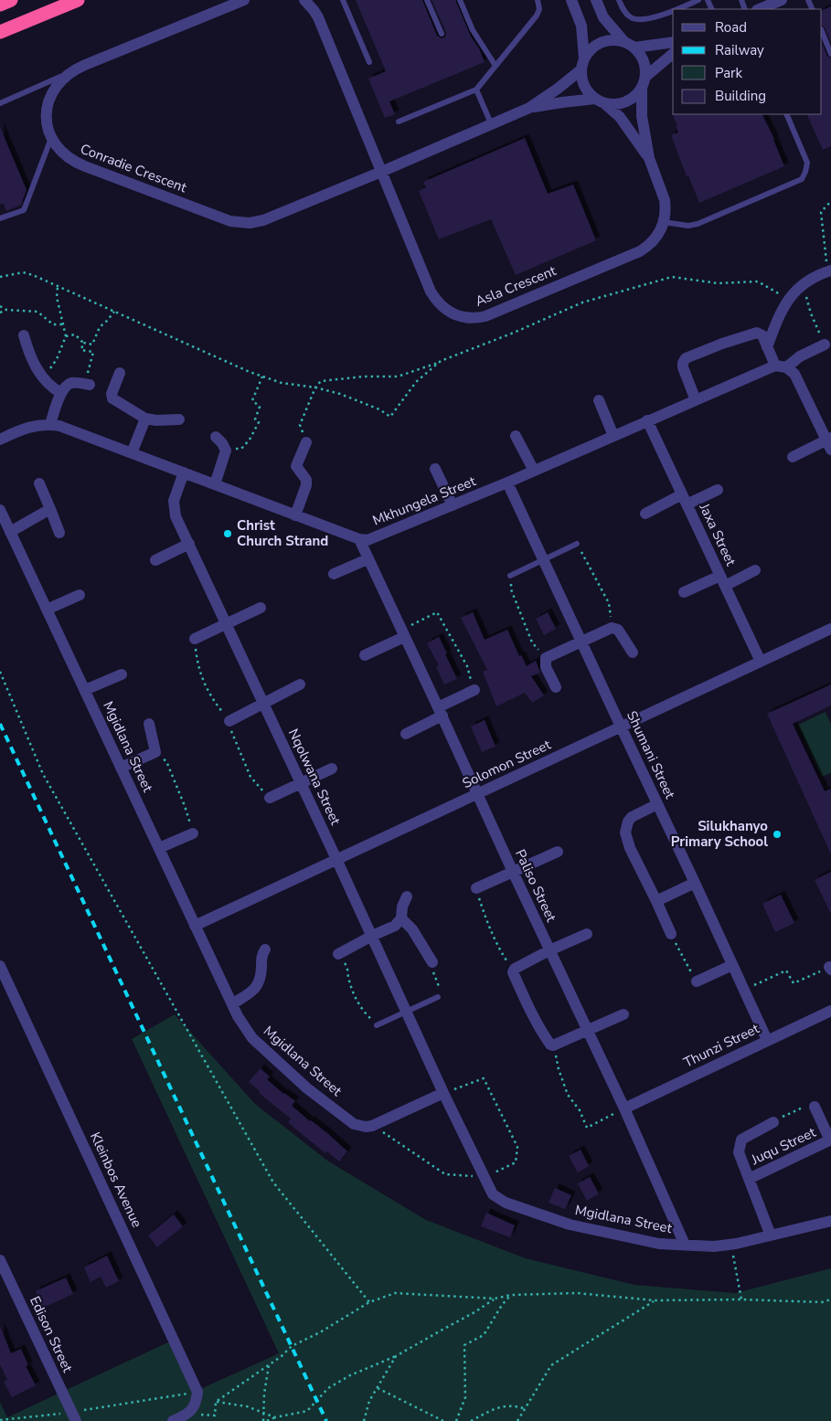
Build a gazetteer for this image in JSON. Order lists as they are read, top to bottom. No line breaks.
{"streets":{"street":["Conradie Crescent","Asla Crescent","Mkhungela Street","Jaxa Street","Mgidlana Street","Shumani Street","Solomon Street","Nqolwana Street","Paliso Street","Thunzi Street","Juqu Street","Kleinbos Avenue","Edison Street"]},"crossings":[["Conradie Crescent","Asla Crescent"],["Mkhungela Street","Jaxa Street"],["Mkhungela Street","Shumani Street"],["Mkhungela Street","Nqolwana Street"],["Mkhungela Street","Paliso Street"],["Jaxa Street","Solomon Street"],["Mgidlana Street","Solomon Street"],["Mgidlana Street","Nqolwana Street"],["Mgidlana Street","Paliso Street"],["Shumani Street","Solomon Street"],["Shumani Street","Thunzi Street"],["Solomon Street","Nqolwana Street"],["Solomon Street","Paliso Street"],["Paliso Street","Thunzi Street"]],"places":["Christ Church Strand","Silukhanyo Primary School"],"legend":["Road","Railway","Park","Building"]}
